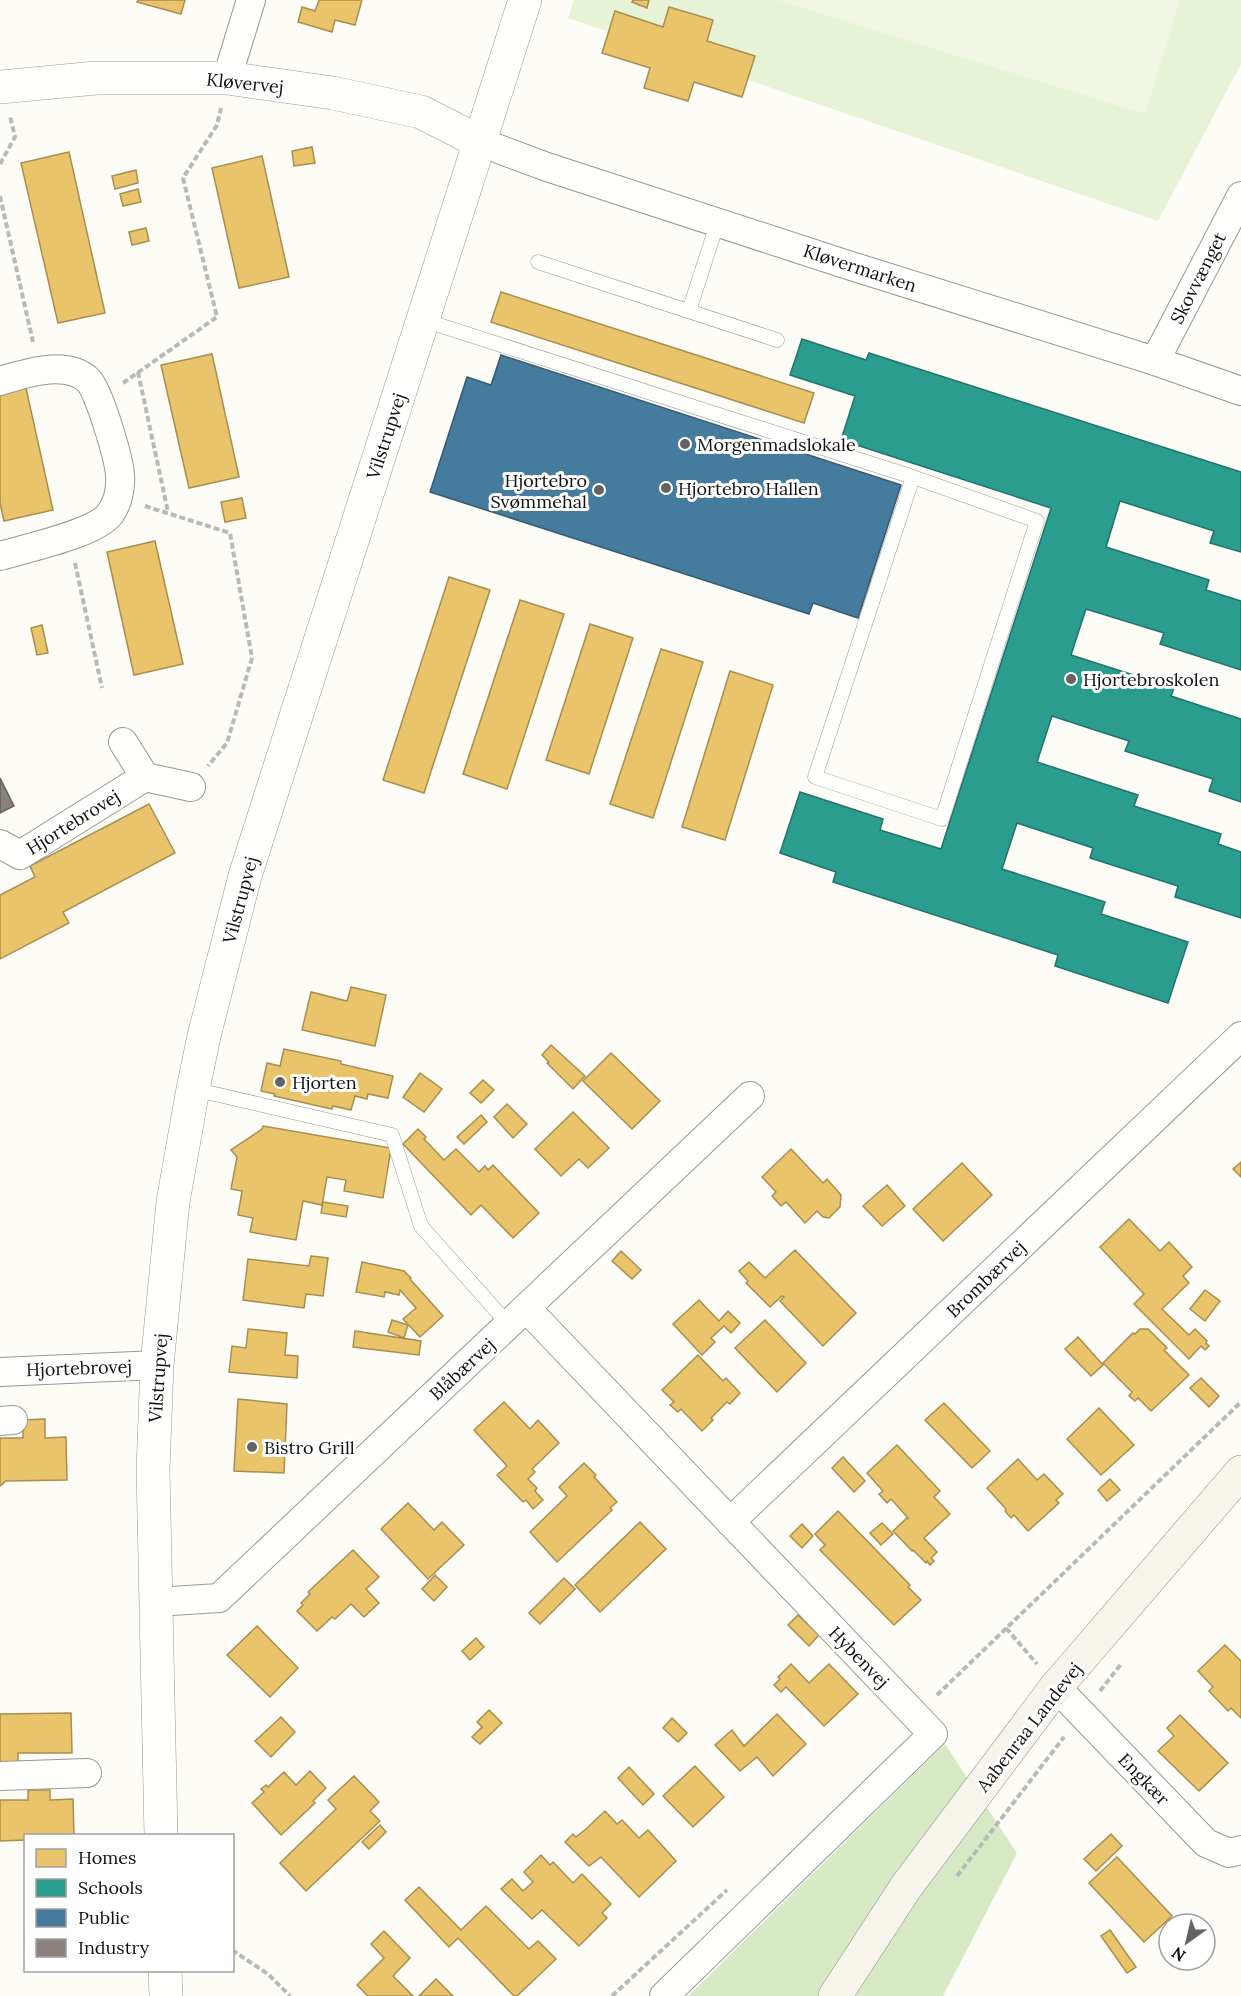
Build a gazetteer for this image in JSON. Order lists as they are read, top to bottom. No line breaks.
{"streets":{"main road":["Aabenraa Landevej"],"street":["Kløvervej","Kløvermarken","Skovvænget","Vilstrupvej","Hjortebrovej","Brombærvej","Blåbærvej","Hybenvej","Engkær"]},"crossings":[["Kløvervej","Kløvermarken"],["Kløvervej","Vilstrupvej"],["Kløvermarken","Skovvænget"],["Kløvermarken","Vilstrupvej"],["Vilstrupvej","Hjortebrovej"],["Vilstrupvej","Blåbærvej"],["Brombærvej","Hybenvej"],["Blåbærvej","Hybenvej"],["Aabenraa Landevej","Engkær"]],"places":["Morgenmadslokale","Hjortebro Hallen","Hjortebro Svømmehal","Hjortebroskolen","Hjorten","Bistro Grill"],"legend":["Homes","Schools","Public","Industry"],"north":"bottom left"}
